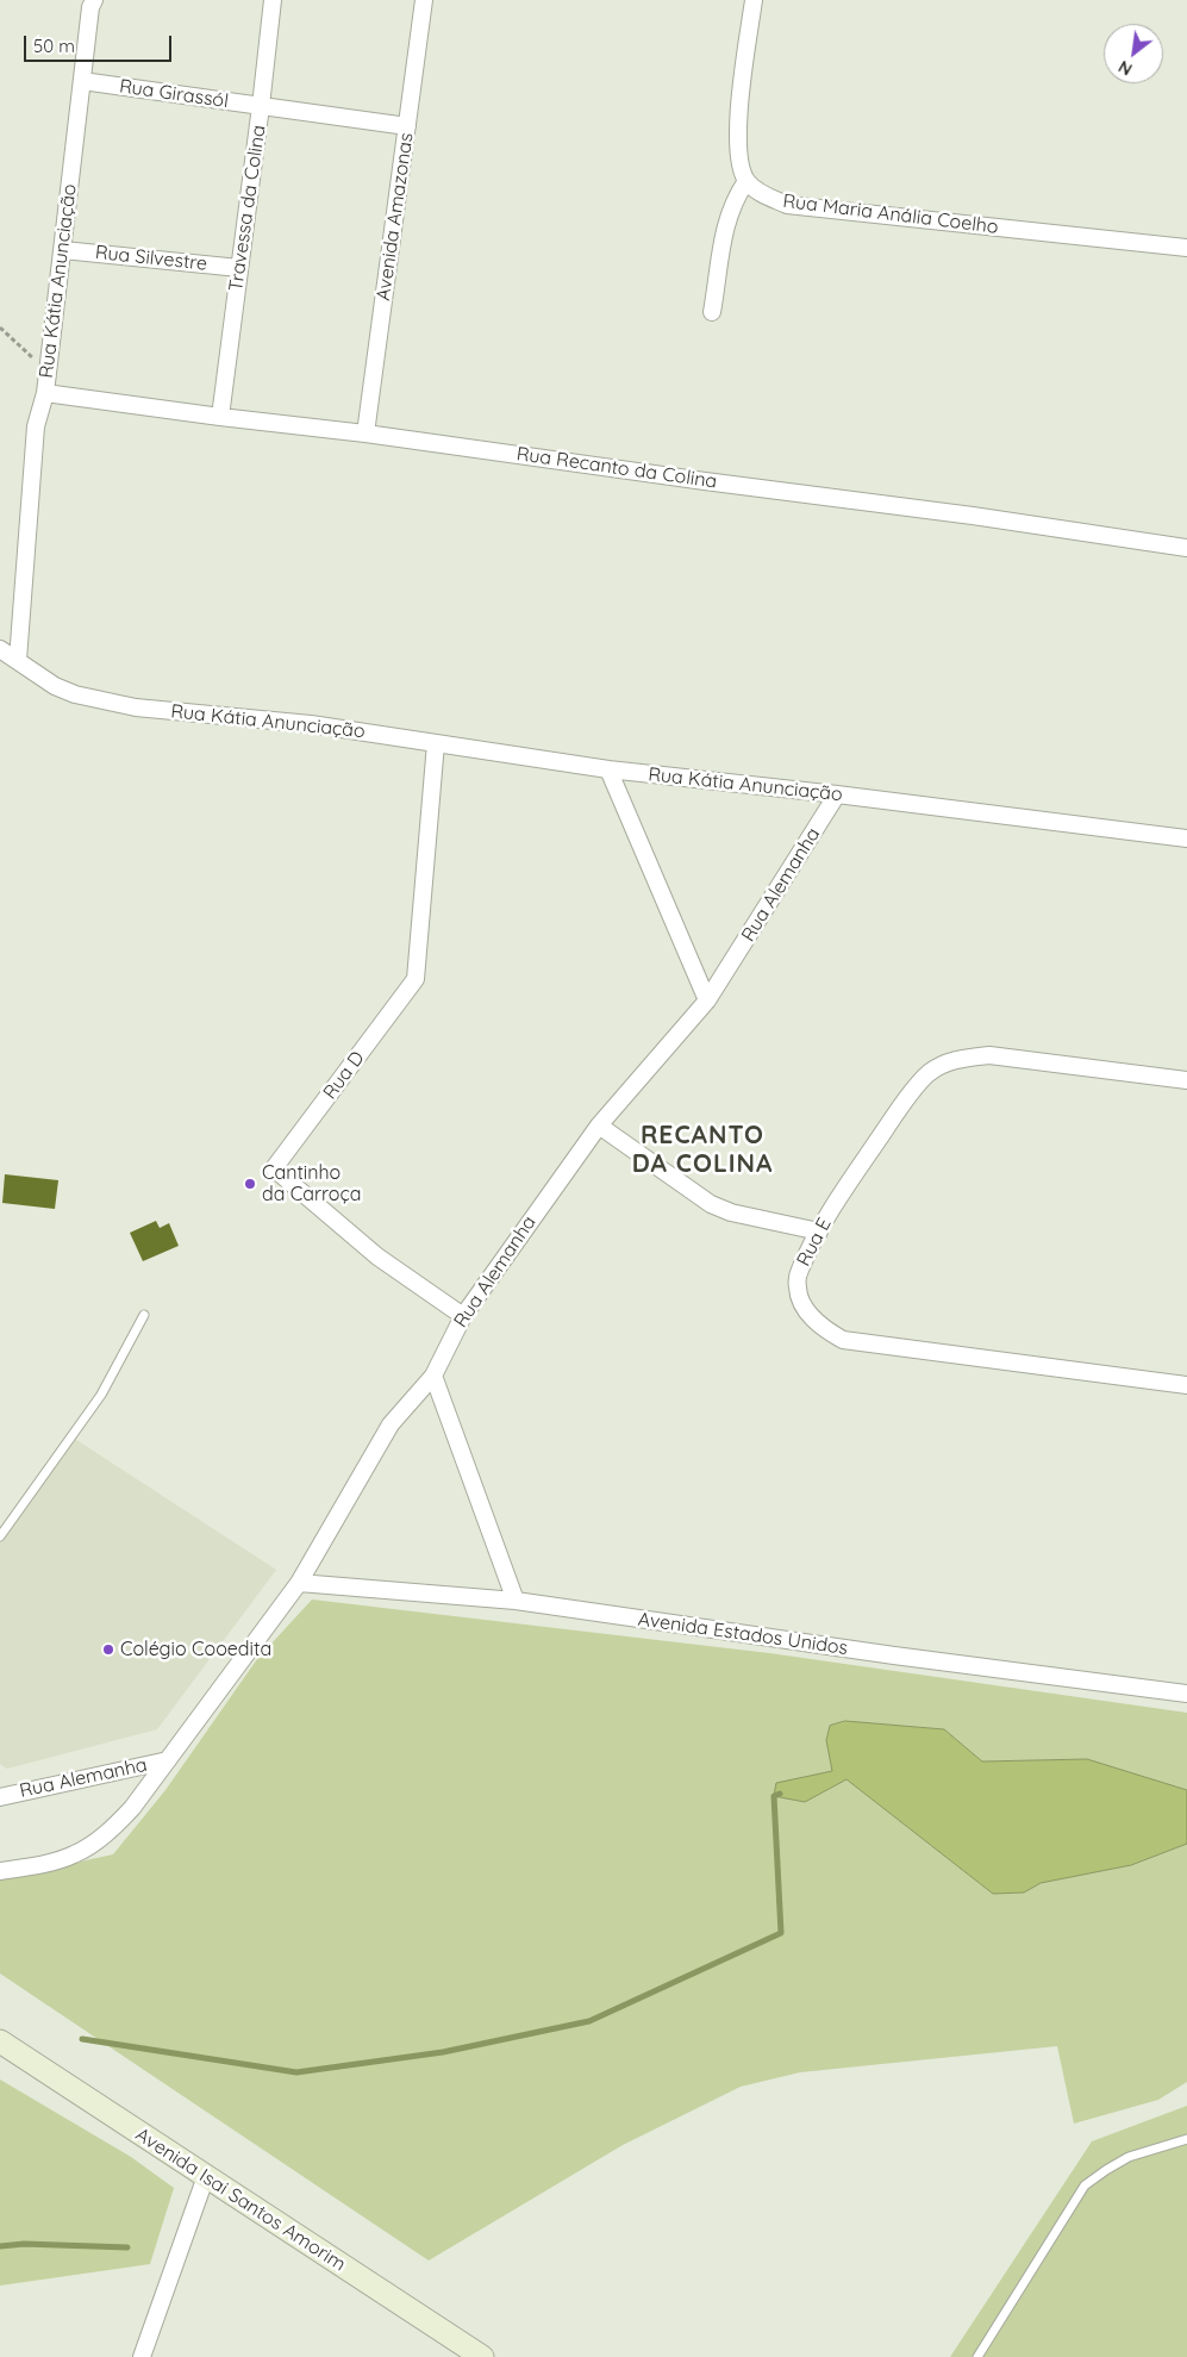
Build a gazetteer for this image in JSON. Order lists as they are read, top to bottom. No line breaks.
{"streets":{"main road":["Avenida Isai Santos Amorim"],"street":["Rua Girassól","Travessa da Colina","Rua Maria Anália Coelho","Avenida Amazonas","Rua Silvestre","Rua Kátia Anunciação","Rua Recanto da Colina","Rua Alemanha","Rua D","Rua E","Avenida Estados Unidos"]},"crossings":[["Rua Girassól","Travessa da Colina"],["Rua Girassól","Avenida Amazonas"],["Rua Girassól","Rua Kátia Anunciação"],["Travessa da Colina","Rua Silvestre"],["Travessa da Colina","Rua Recanto da Colina"],["Avenida Amazonas","Rua Recanto da Colina"],["Rua Silvestre","Rua Kátia Anunciação"],["Rua Kátia Anunciação","Rua Recanto da Colina"],["Rua Kátia Anunciação","Rua Alemanha"],["Rua Kátia Anunciação","Rua D"],["Rua Alemanha","Rua D"],["Rua Alemanha","Avenida Estados Unidos"]],"districts":["RECANTO DA COLINA"],"places":["Cantinho da Carroça","Colégio Cooedita"],"scale_bar":"50 m","north":"bottom left"}
